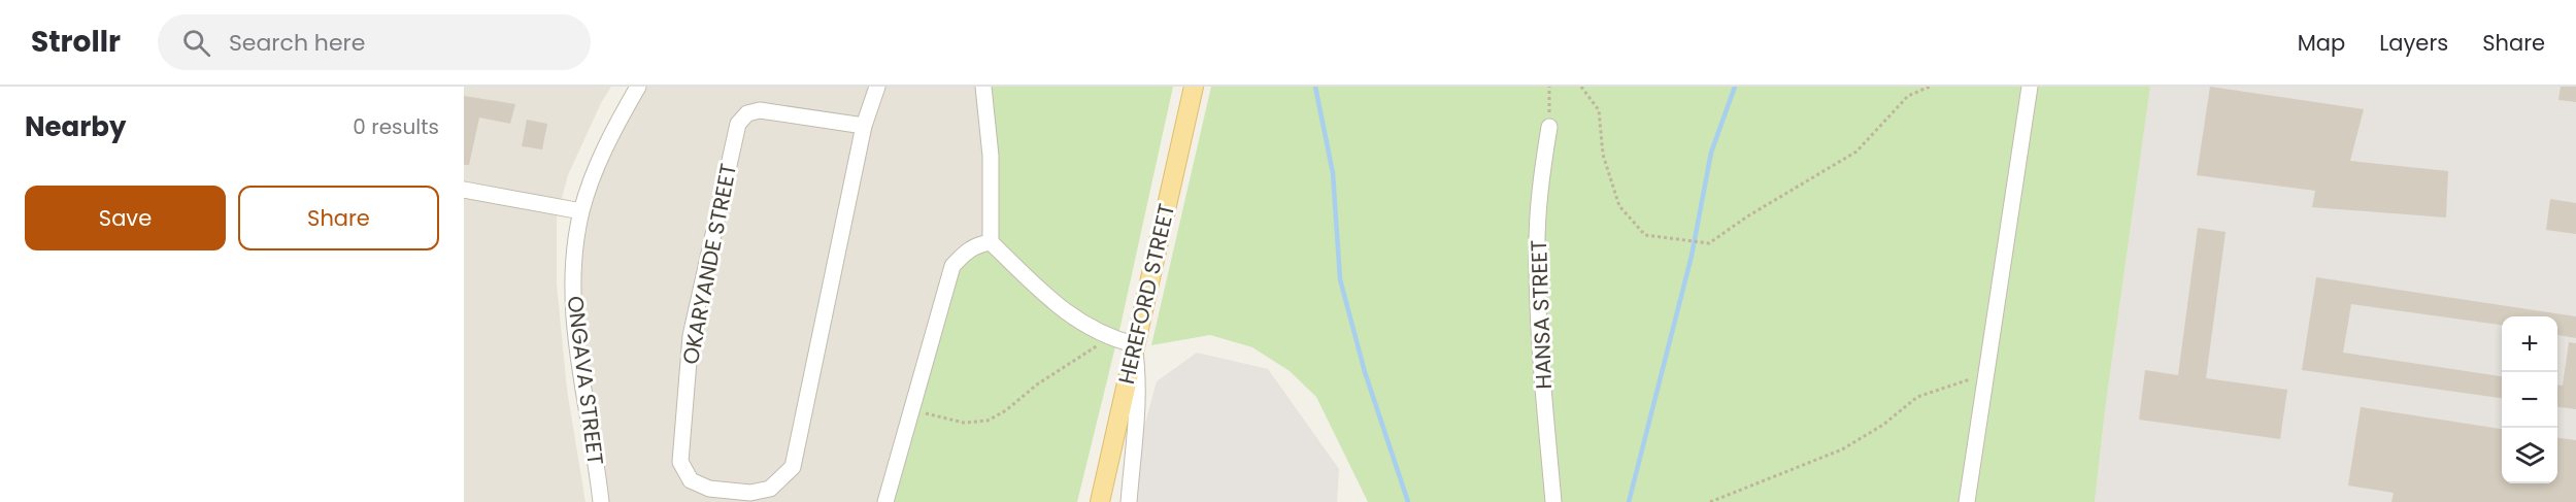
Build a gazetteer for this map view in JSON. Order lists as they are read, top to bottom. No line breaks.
{"streets":{"main road":["HEREFORD STREET"],"street":["OKARYANDE STREET","HANSA STREET","ONGAVA STREET"]},"page":{"header":"Strollr","search":"Search here","nav":["Map","Layers","Share"],"heading":["Nearby","0 results"],"buttons":["Save","Share"],"map_buttons":["+","−"]}}
